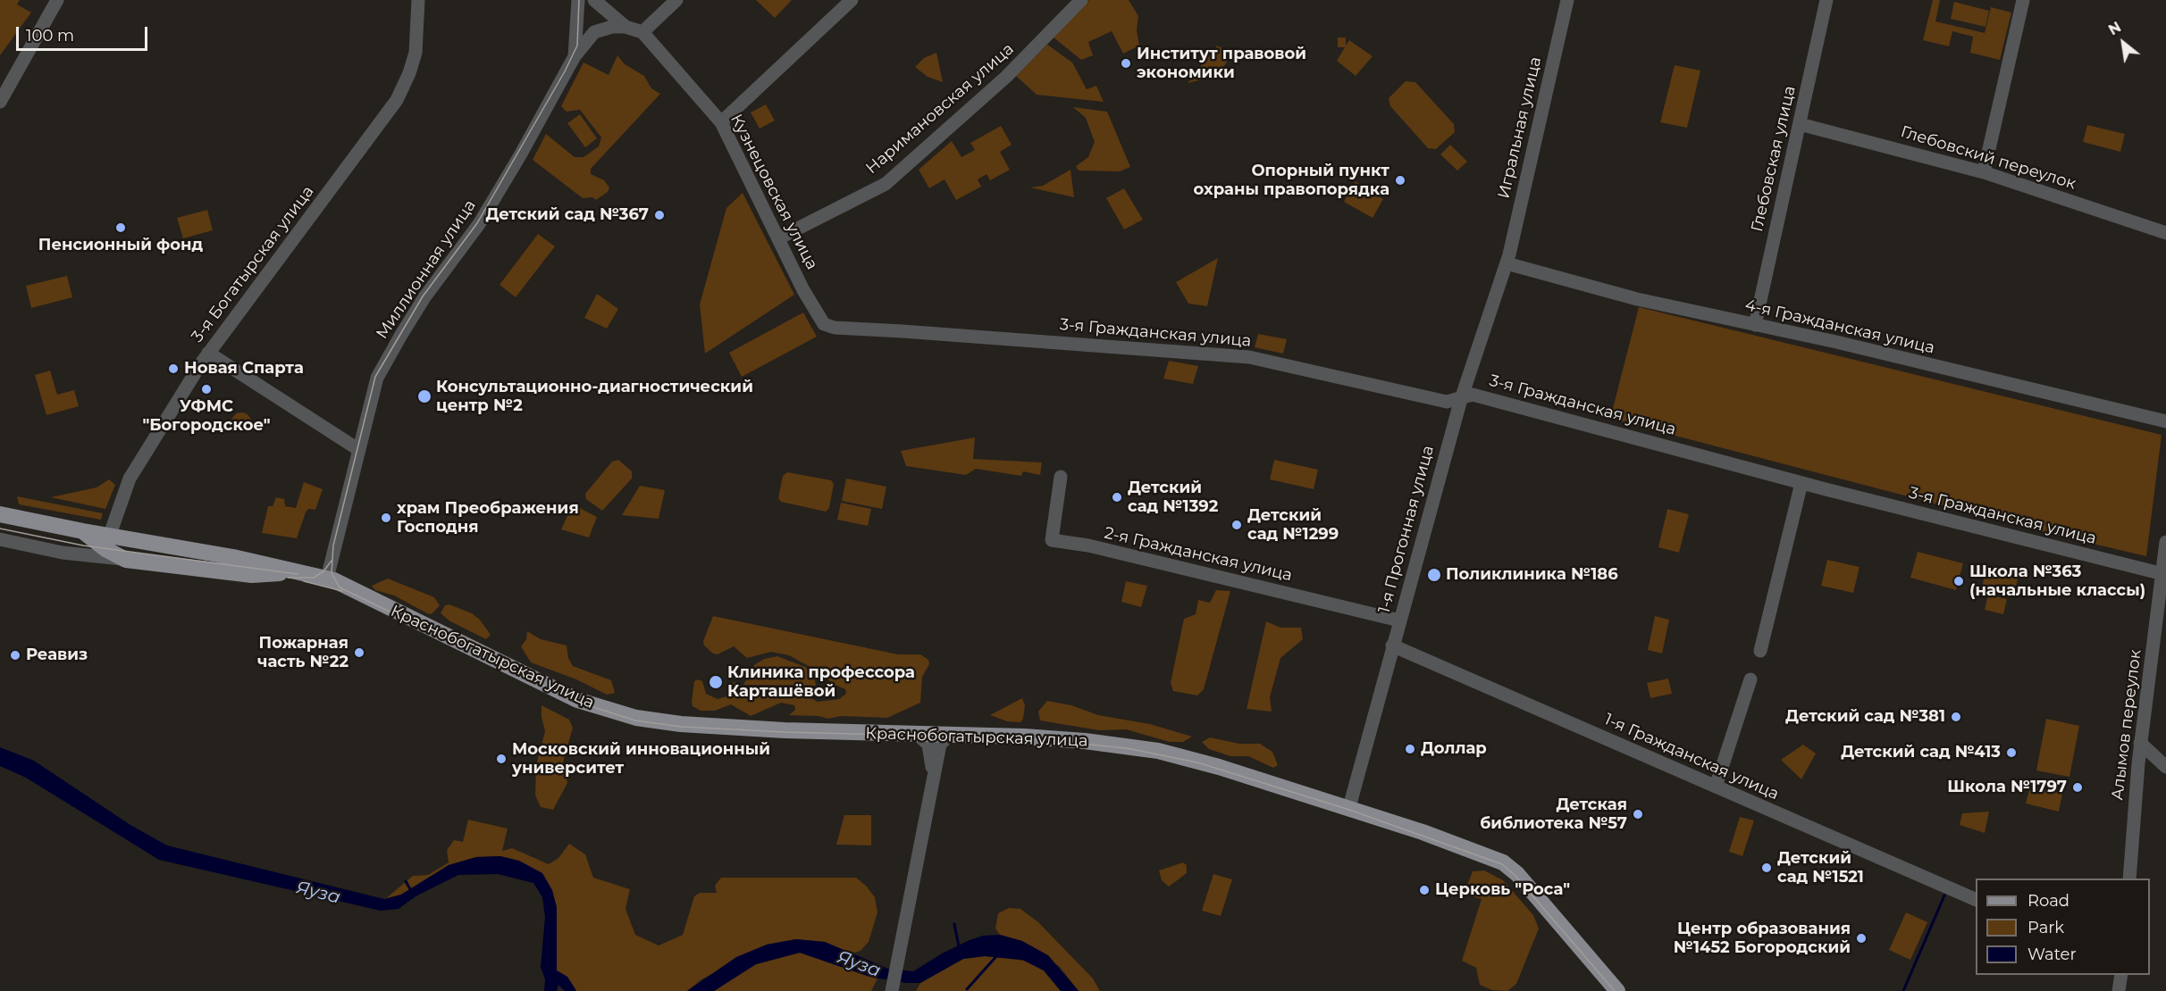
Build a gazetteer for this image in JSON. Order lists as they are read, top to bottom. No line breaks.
{"streets":{"main road":["Краснобогатырская улица"],"street":["Наримановская улица","Игральная улица","Глебовский переулок","Глебовская улица","Кузнецовская улица","3-я Богатырская улица","Миллионная улица","4-я Гражданская улица","3-я Гражданская улица","1-я Прогонная улица","2-я Гражданская улица","Алымов переулок","1-я Гражданская улица"]},"crossings":[["Наримановская улица","Кузнецовская улица"],["Игральная улица","4-я Гражданская улица"],["Игральная улица","1-я Прогонная улица"],["Глебовский переулок","Глебовская улица"],["Глебовская улица","4-я Гражданская улица"],["Кузнецовская улица","Миллионная улица"],["Кузнецовская улица","3-я Гражданская улица"],["3-я Богатырская улица","Краснобогатырская улица"],["Миллионная улица","Краснобогатырская улица"],["4-я Гражданская улица","1-я Прогонная улица"],["3-я Гражданская улица","1-я Прогонная улица"],["3-я Гражданская улица","Алымов переулок"],["1-я Прогонная улица","2-я Гражданская улица"],["1-я Прогонная улица","Краснобогатырская улица"],["1-я Прогонная улица","1-я Гражданская улица"]],"water":["Яуза"],"places":["Институт правовой экономики","Опорный пункт охраны правопорядка","Детский сад №367","Пенсионный фонд","Новая Спарта","УФМС \"Богородское\"","Консультационно-диагностический центр №2","Детский сад №1392","храм Преображения Господня","Детский сад №1299","Поликлиника №186","Школа №363 (начальные классы)","Пожарная часть №22","Реавиз","Клиника профессора Карташёвой","Детский сад №381","Доллар","Детский сад №413","Московский инновационный университет","Школа №1797","Детская библиотека №57","Детский сад №1521","Церковь \"Роса\"","Центр образования №1452 Богородский"],"legend":["Road","Park","Water"],"scale_bar":"100 m","north":"top left"}
